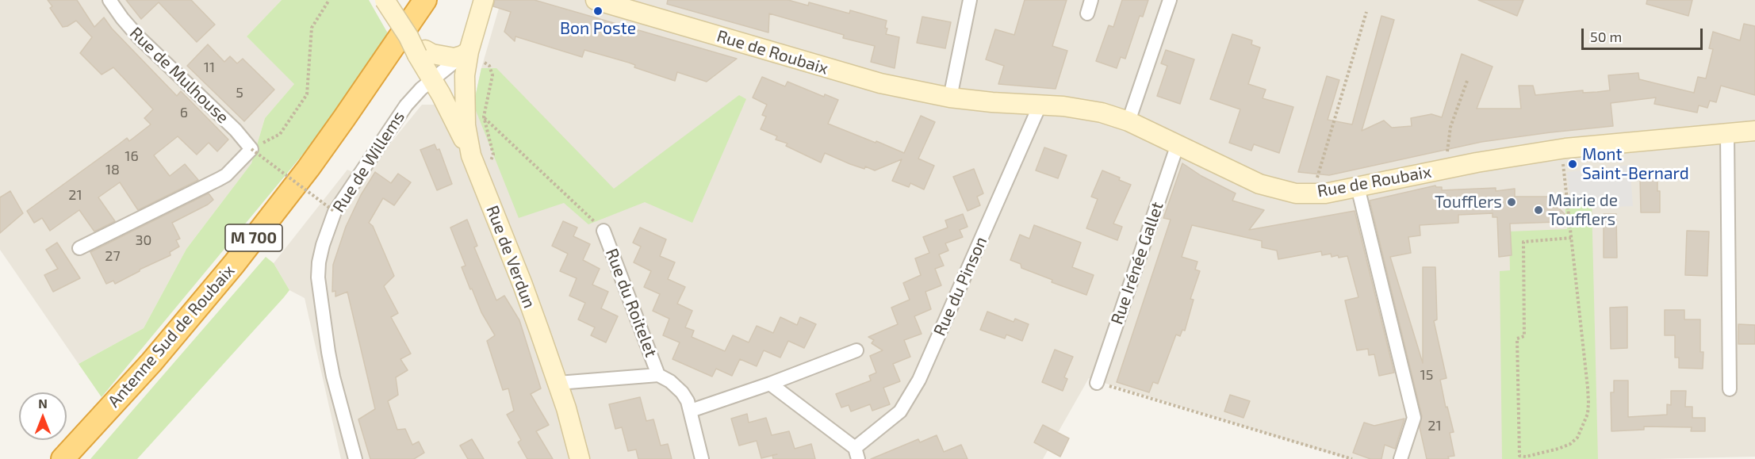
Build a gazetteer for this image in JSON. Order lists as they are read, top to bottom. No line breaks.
{"streets":{"highway":["M 700","Antenne Sud de Roubaix"],"main road":["Rue de Roubaix","Rue de Verdun"],"street":["Rue de Mulhouse","Rue de Willems","Rue Irénée Gallet","Rue du Pinson","Rue du Roitelet"]},"crossings":[["Rue de Roubaix","Rue Irénée Gallet"],["Rue de Roubaix","Rue du Pinson"],["Rue de Willems","Rue de Verdun"],["Rue de Verdun","Rue du Roitelet"]],"places":["Bon Poste","Mont Saint-Bernard","Toufflers","Mairie de Toufflers"],"house_numbers":["11","5","6","16","18","21","30","27","15","21"],"scale_bar":"50 m","north":"top"}
